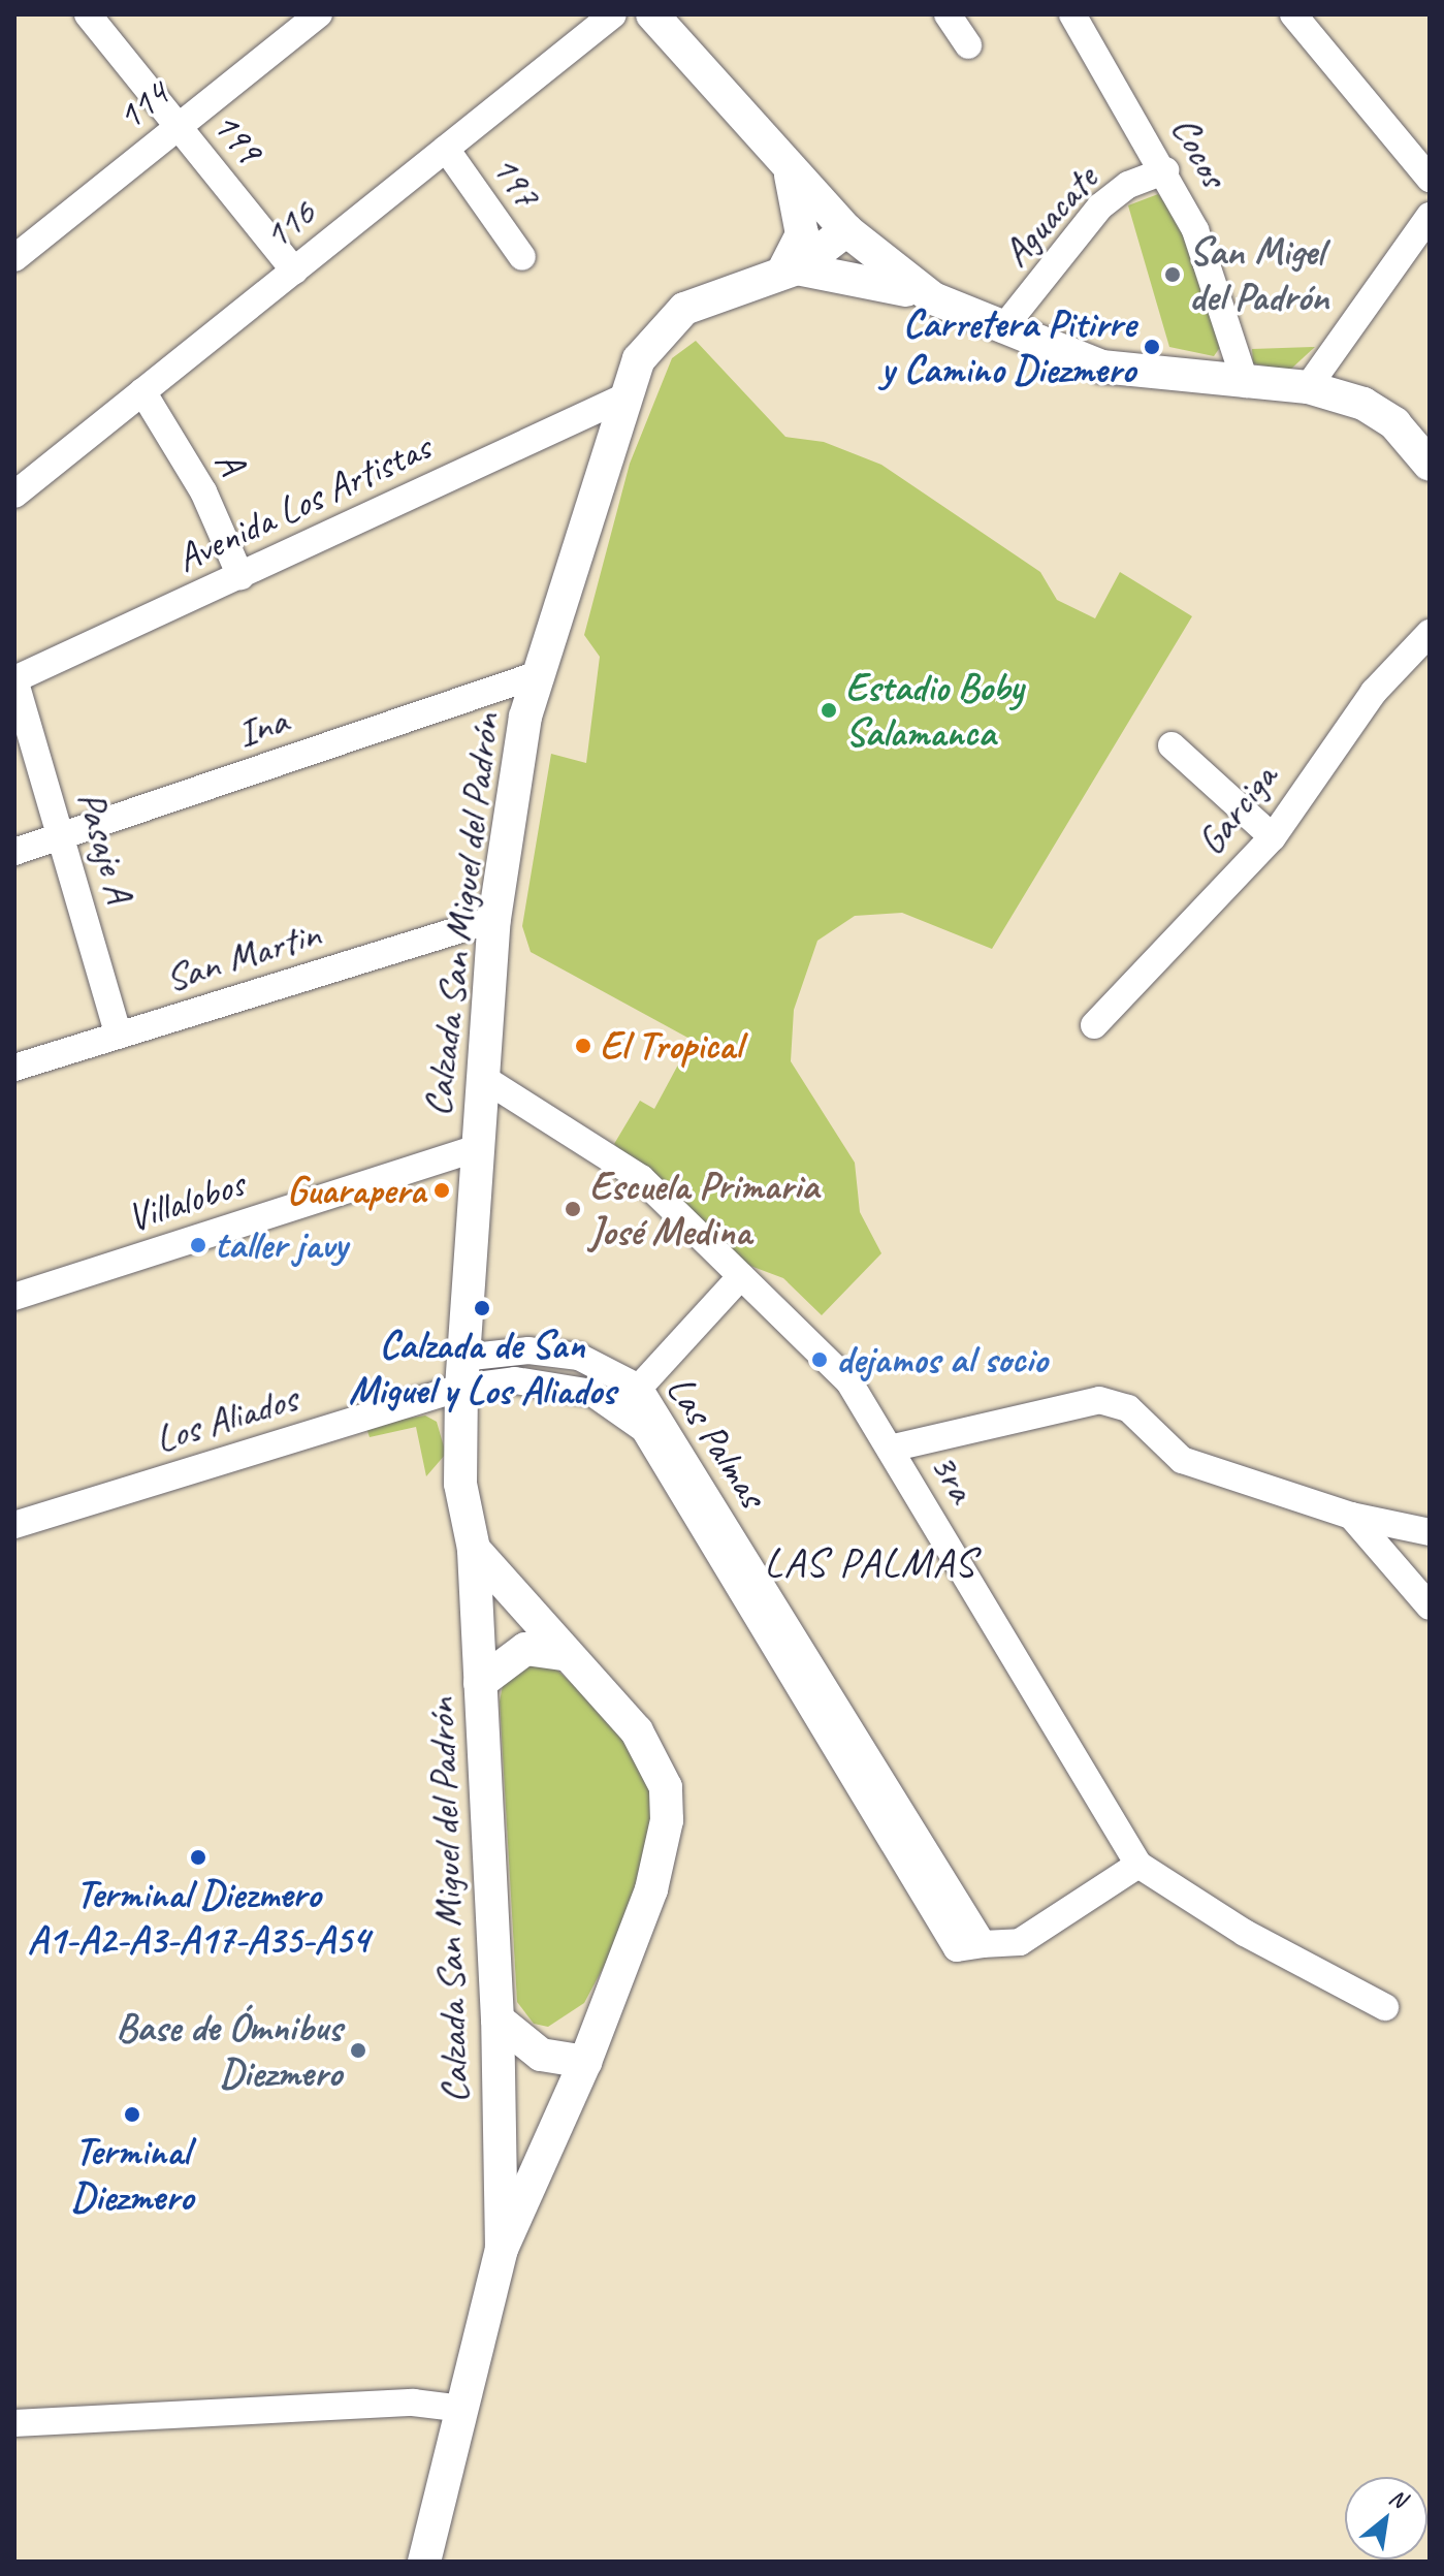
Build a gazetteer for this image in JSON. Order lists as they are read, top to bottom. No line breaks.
{"streets":{"main road":["Calzada San Miguel del Padrón"],"street":["114","199","Cocos","197","Aguacate","116","A","Avenida Los Artistas","Ina","Garciga","Pasaje A","San Martin","Villalobos","Los Aliados","Las Palmas","3ra"]},"crossings":[["114","199"],["199","116"],["Cocos","Aguacate"],["197","116"],["116","A"],["A","Avenida Los Artistas"],["Avenida Los Artistas","Pasaje A"],["Avenida Los Artistas","Calzada San Miguel del Padrón"],["Ina","Pasaje A"],["Ina","Calzada San Miguel del Padrón"],["Pasaje A","San Martin"],["Calzada San Miguel del Padrón","San Martin"],["Calzada San Miguel del Padrón","Villalobos"],["Calzada San Miguel del Padrón","Los Aliados"],["Calzada San Miguel del Padrón","Las Palmas"],["Calzada San Miguel del Padrón","3ra"],["Los Aliados","Las Palmas"],["Las Palmas","3ra"]],"districts":["LAS PALMAS"],"places":["San Migel del Padrón","Carretera Pitirre y Camino Diezmero","Estadio Boby Salamanca","El Tropical","Guarapera","Escuela Primaria José Medina","taller javy","Calzada de San Miguel y Los Aliados","dejamos al socio","Terminal Diezmero A1-A2-A3-A17-A35-A54","Base de Ómnibus Diezmero","Terminal Diezmero"],"north":"top right"}
